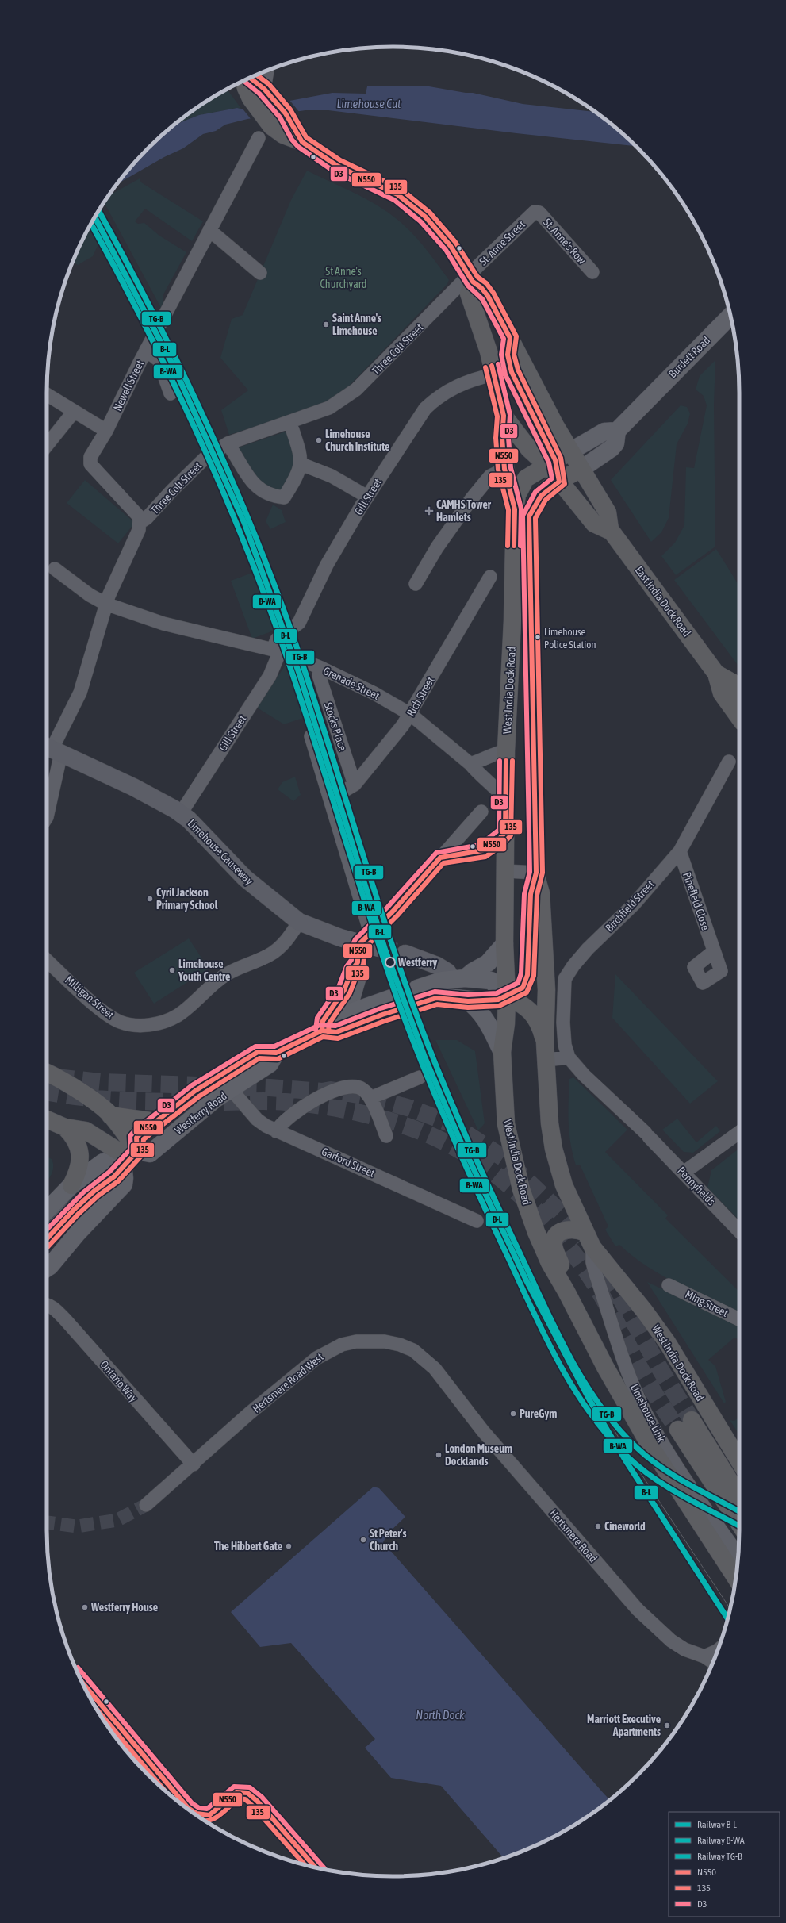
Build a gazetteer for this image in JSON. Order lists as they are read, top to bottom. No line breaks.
{"streets":{"highway":["East India Dock Road","West India Dock Road","Limehouse Link"],"main road":["Burdett Road","Westferry Road"],"street":["St. Anne's Row","St. Anne Street","Three Colt Street","Newell Street","Gill Street","Grenade Street","Rich Street","Stocks Place","Limehouse Causeway","Pinefield Close","Birchfield Street","Milligan Street","Garford Street","Pennyfields","Ming Street","Ontario Way","Hertsmere Road West","Hertsmere Road"]},"crossings":[["St. Anne's Row","St. Anne Street"],["St. Anne Street","Three Colt Street"],["Three Colt Street","Newell Street"],["Three Colt Street","Grenade Street"],["Three Colt Street","Limehouse Causeway"],["Gill Street","Grenade Street"],["Gill Street","Limehouse Causeway"],["Grenade Street","West India Dock Road"],["Grenade Street","Rich Street"],["Grenade Street","Stocks Place"],["West India Dock Road","Limehouse Link"],["Rich Street","Stocks Place"],["Limehouse Causeway","Milligan Street"],["Pinefield Close","Birchfield Street"],["Birchfield Street","Pennyfields"],["Westferry Road","Garford Street"],["Ontario Way","Hertsmere Road West"],["Hertsmere Road West","Hertsmere Road"]],"water":["Limehouse Cut","North Dock"],"parks":["St Anne's Churchyard"],"places":{"other":["Saint Anne's Limehouse","Limehouse Church Institute","Limehouse Police Station","Cyril Jackson Primary School","Westferry","Limehouse Youth Centre","PureGym","London Museum Docklands","Cineworld","St Peter's Church","The Hibbert Gate","Westferry House","Marriott Executive Apartments"],"health":["CAMHS Tower Hamlets"]},"lines":["transit line 135","transit line N550","transit line D3","rail line TG-B","rail line B-L","rail line B-WA"],"legend":["Railway B-L","Railway B-WA","Railway TG-B","N550","135","D3"]}
